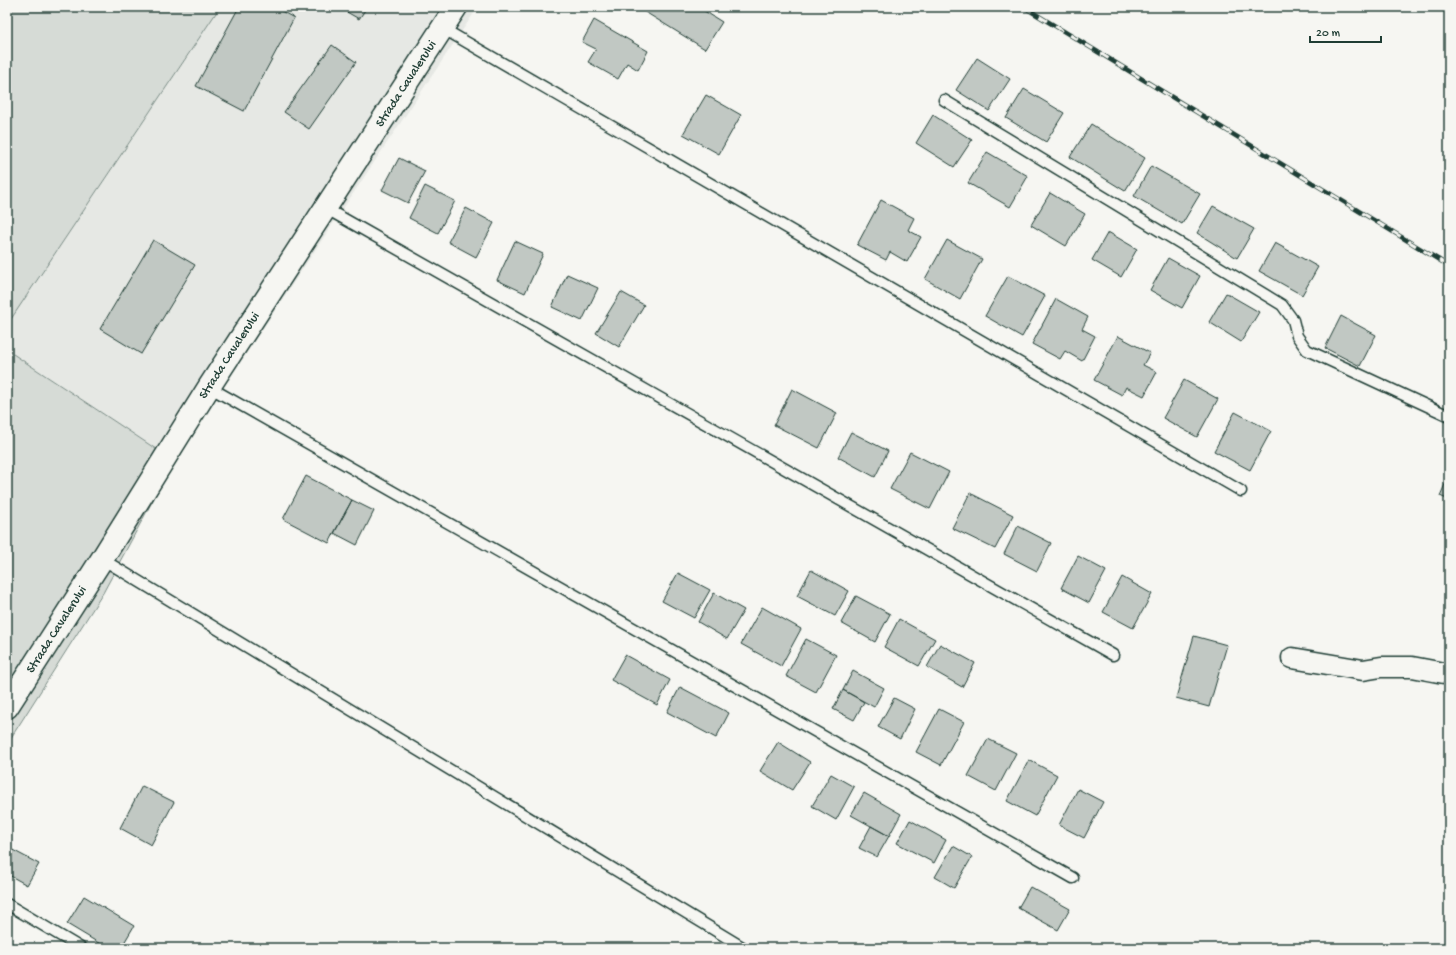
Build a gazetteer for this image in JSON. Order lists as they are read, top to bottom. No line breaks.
{"streets":{"main road":["Strada Cavalerului"]},"scale_bar":"20 m"}
